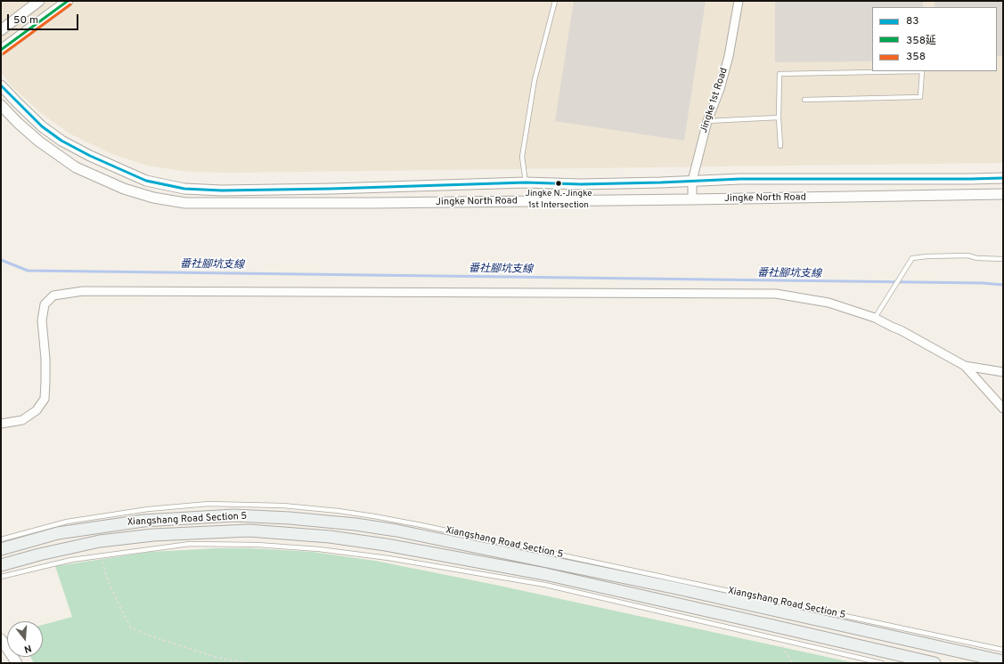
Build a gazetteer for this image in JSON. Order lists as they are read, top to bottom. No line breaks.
{"streets":{"main road":["Xiangshang Road Section 5"],"street":["Jingke 1st Road","Jingke North Road"]},"crossings":[["Jingke 1st Road","Jingke North Road"]],"water":["番社腳坑支線"],"places":["Jingke N.-Jingke 1st Intersection"],"lines":["transit line 358延","transit line 358","transit line 83"],"legend":["83","358延","358"],"scale_bar":"50 m","north":"bottom"}
